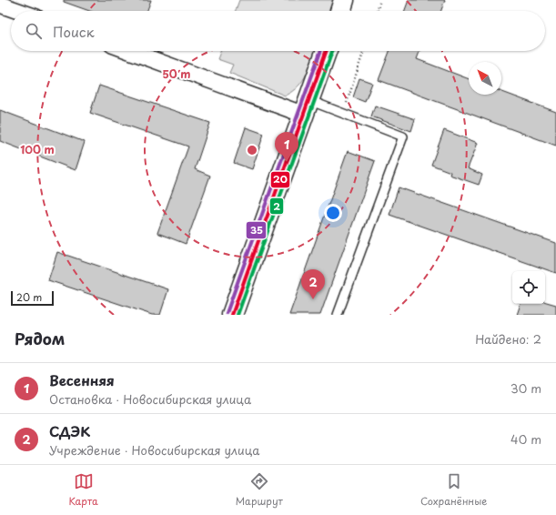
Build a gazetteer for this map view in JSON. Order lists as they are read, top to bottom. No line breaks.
{"lines":["transit line 20","transit line 2","transit line 35"],"scale_bar":"20 m","north":"top left","page":{"search":"Поиск","pins":["1","2"],"scale":"20 m","heading":["Рядом","Найдено: 2"],"list":[{"mark":"1","name":"Весенняя","note":"Остановка · Новосибирская улица","value":"30 m"},{"mark":"2","name":"СДЭК","note":"Учреждение · Новосибирская улица","value":"40 m"}],"nav":["Карта","Маршрут","Сохранённые"]},"rings":["50 m","100 m"]}
